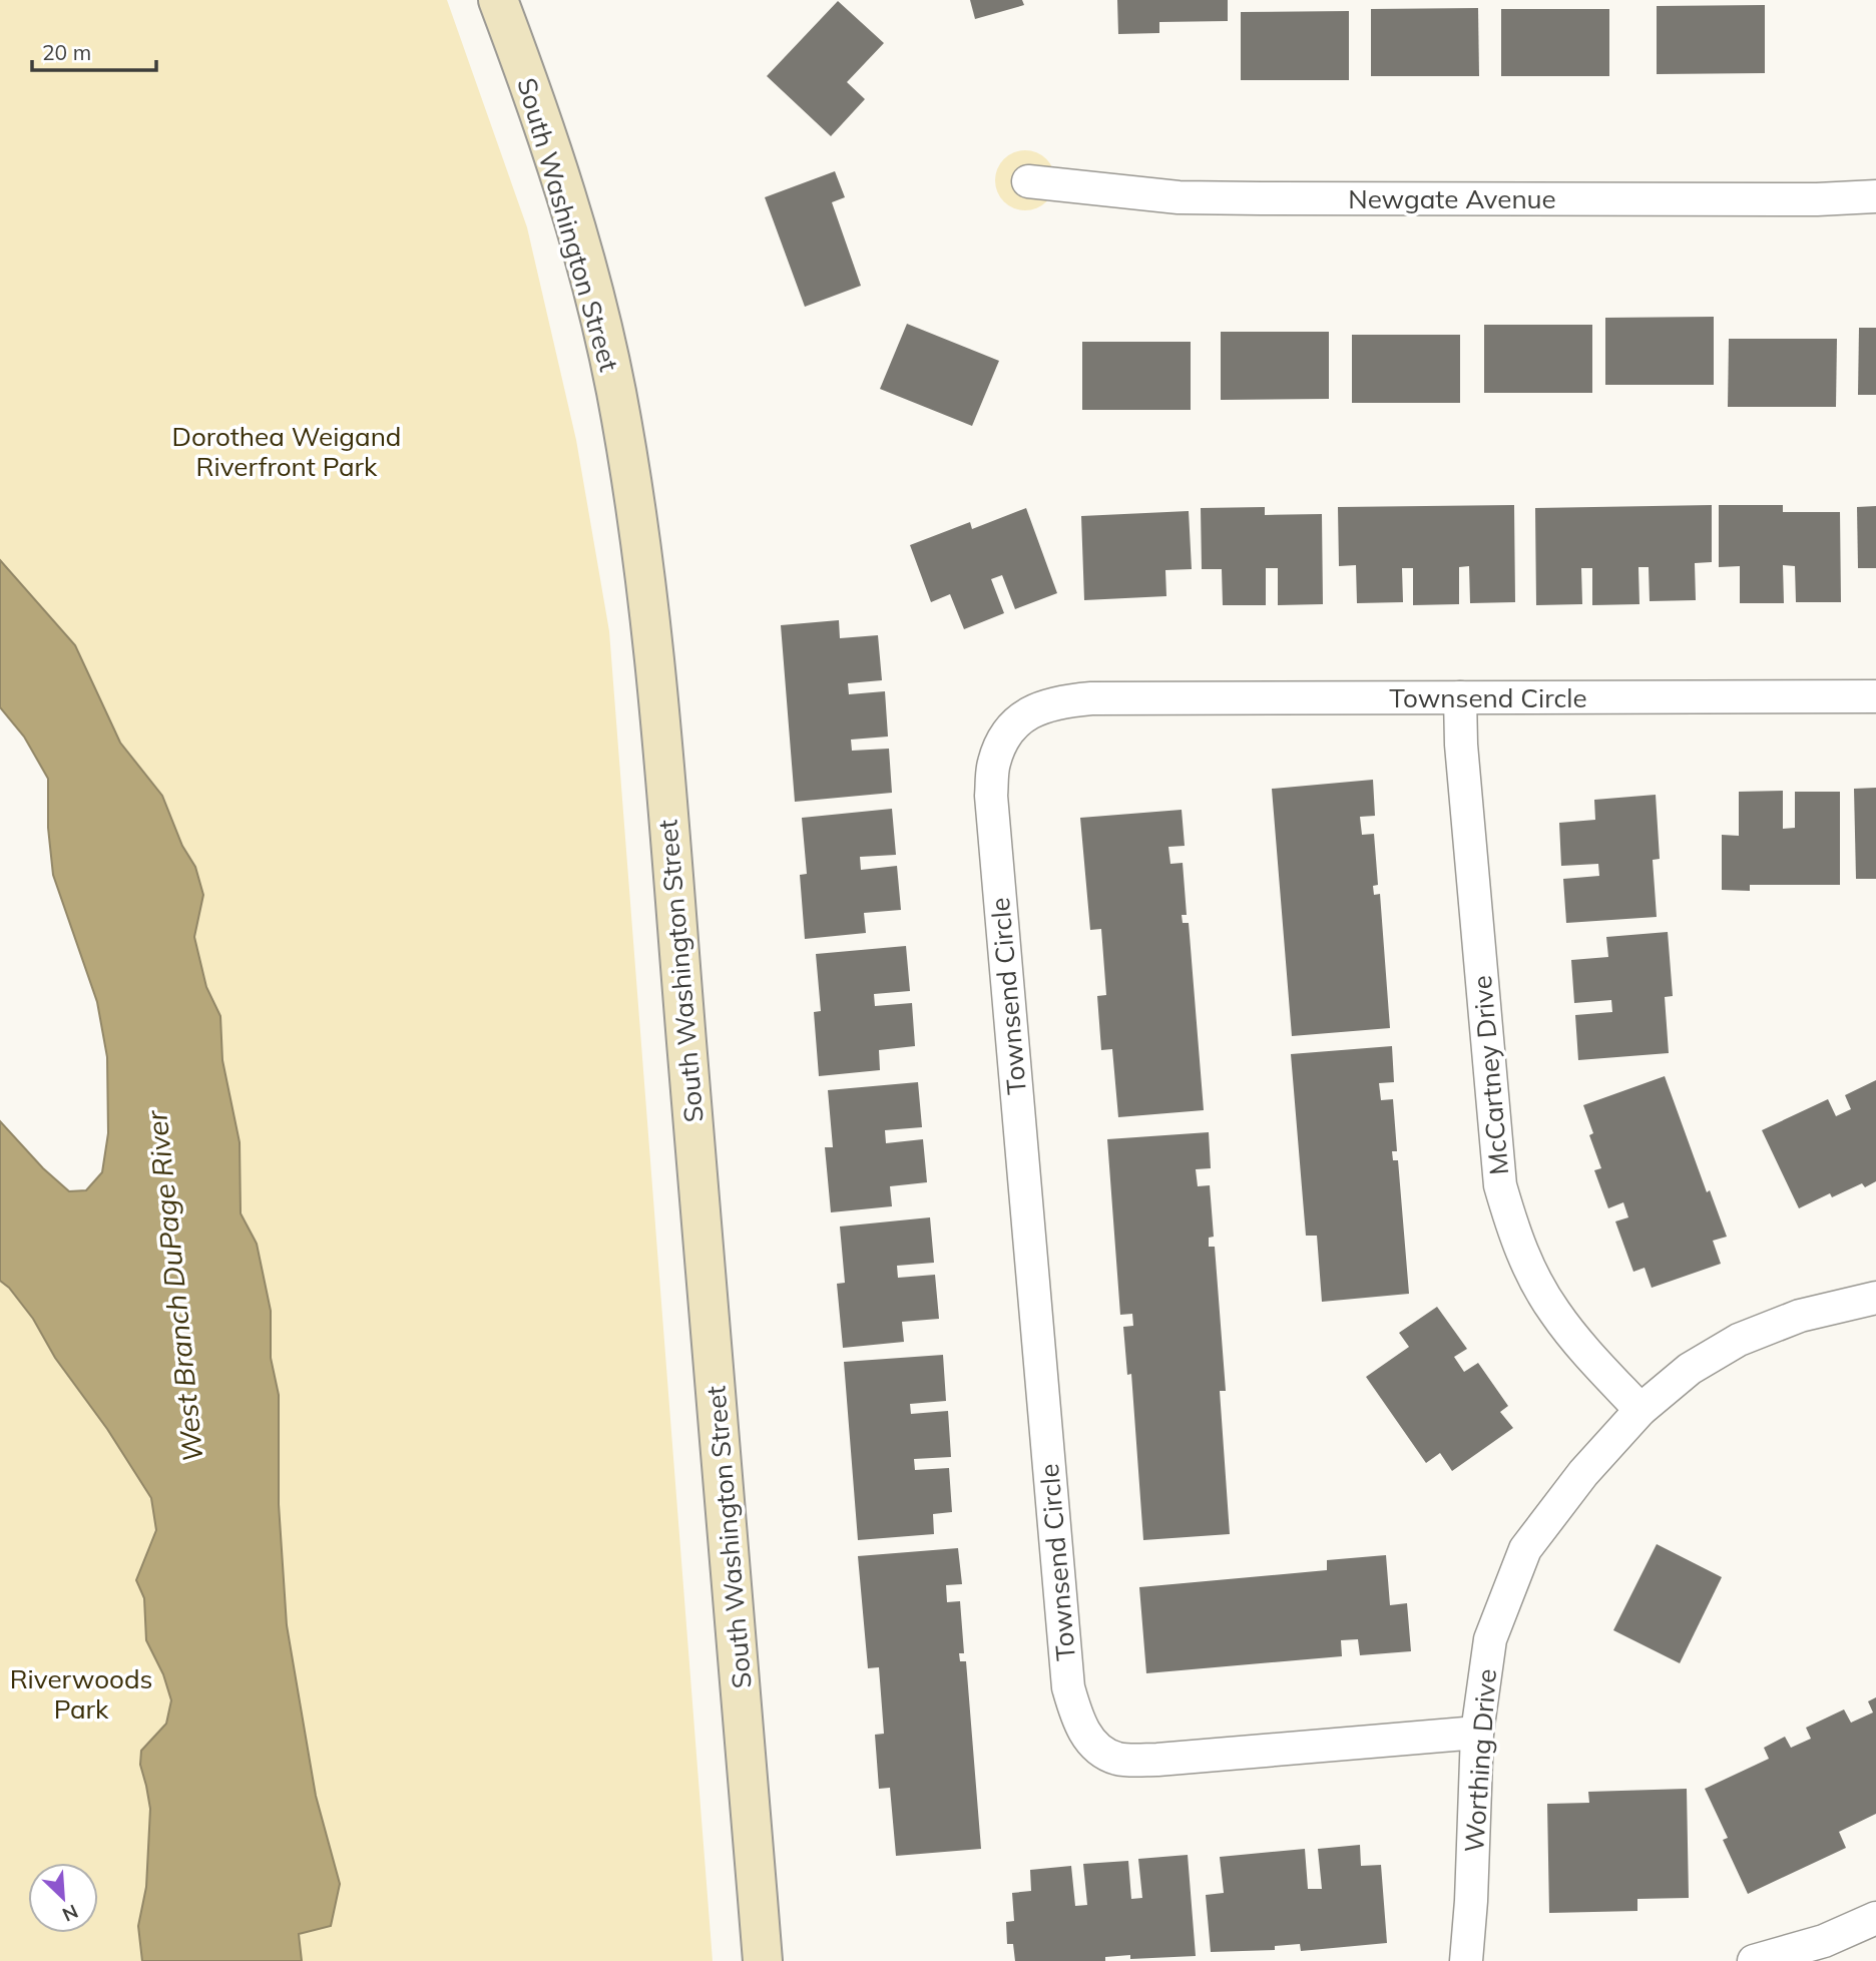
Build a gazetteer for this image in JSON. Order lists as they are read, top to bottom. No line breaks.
{"streets":{"main road":["South Washington Street"],"street":["Newgate Avenue","Townsend Circle","McCartney Drive","Worthing Drive"]},"crossings":[["Townsend Circle","McCartney Drive"],["Townsend Circle","Worthing Drive"],["McCartney Drive","Worthing Drive"]],"water":["West Branch DuPage River"],"parks":["Dorothea Weigand Riverfront Park","Riverwoods Park"],"scale_bar":"20 m","north":"bottom right"}
